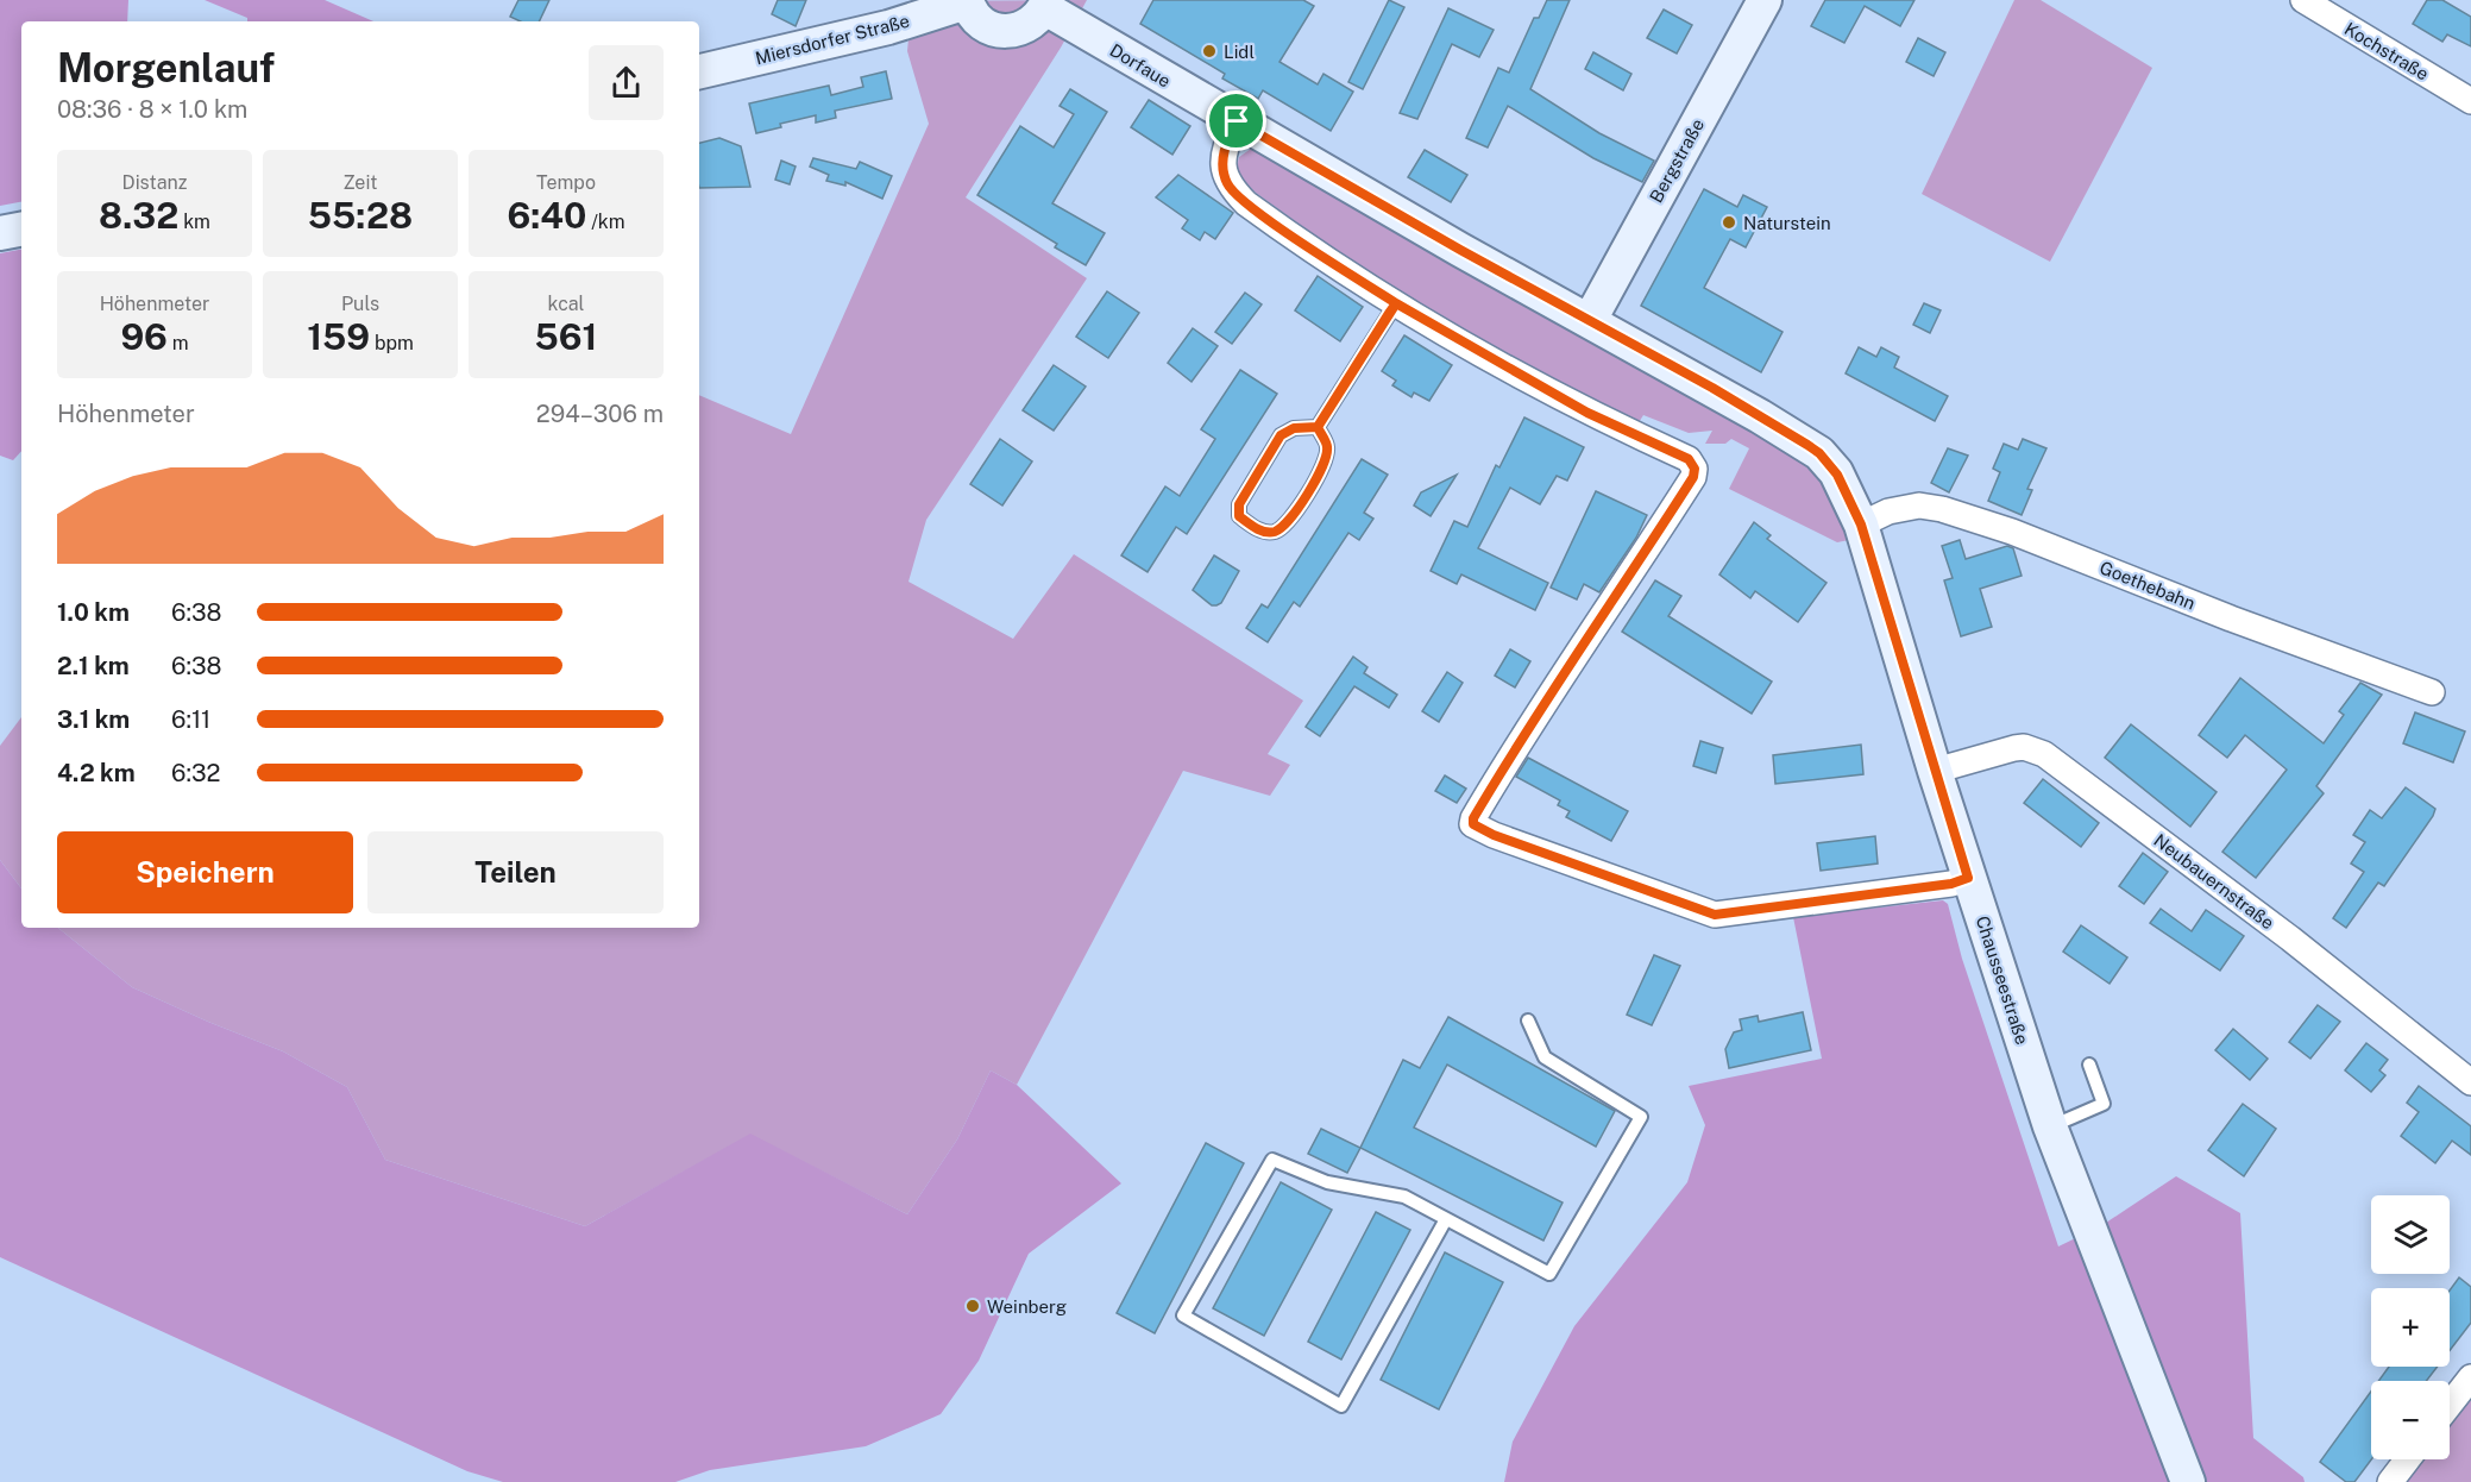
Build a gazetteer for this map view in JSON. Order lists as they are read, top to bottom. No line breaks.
{"streets":{"street":["Miersdorfer Straße","Kochstraße","Dorfaue","Bergstraße","Goethebahn","Neubauernstraße","Chausseestraße"]},"crossings":[["Dorfaue","Bergstraße"],["Dorfaue","Chausseestraße"],["Goethebahn","Chausseestraße"],["Neubauernstraße","Chausseestraße"]],"places":["Lidl","Naturstein","Weinberg"],"page":{"heading":["Morgenlauf","08:36 · 8 × 1.0 km"],"stats":[["Distanz","8.32 km"],["Zeit","55:28"],["Tempo","6:40 /km"],["Höhenmeter","96 m"],["Puls","159 bpm"],["kcal","561"]],"chart":["Höhenmeter","294–306 m"],"list":[{"name":"1.0 km","note":"6:38"},{"name":"2.1 km","note":"6:38"},{"name":"3.1 km","note":"6:11"},{"name":"4.2 km","note":"6:32"}],"buttons":["Speichern","Teilen"],"map_buttons":["+","−"]}}
